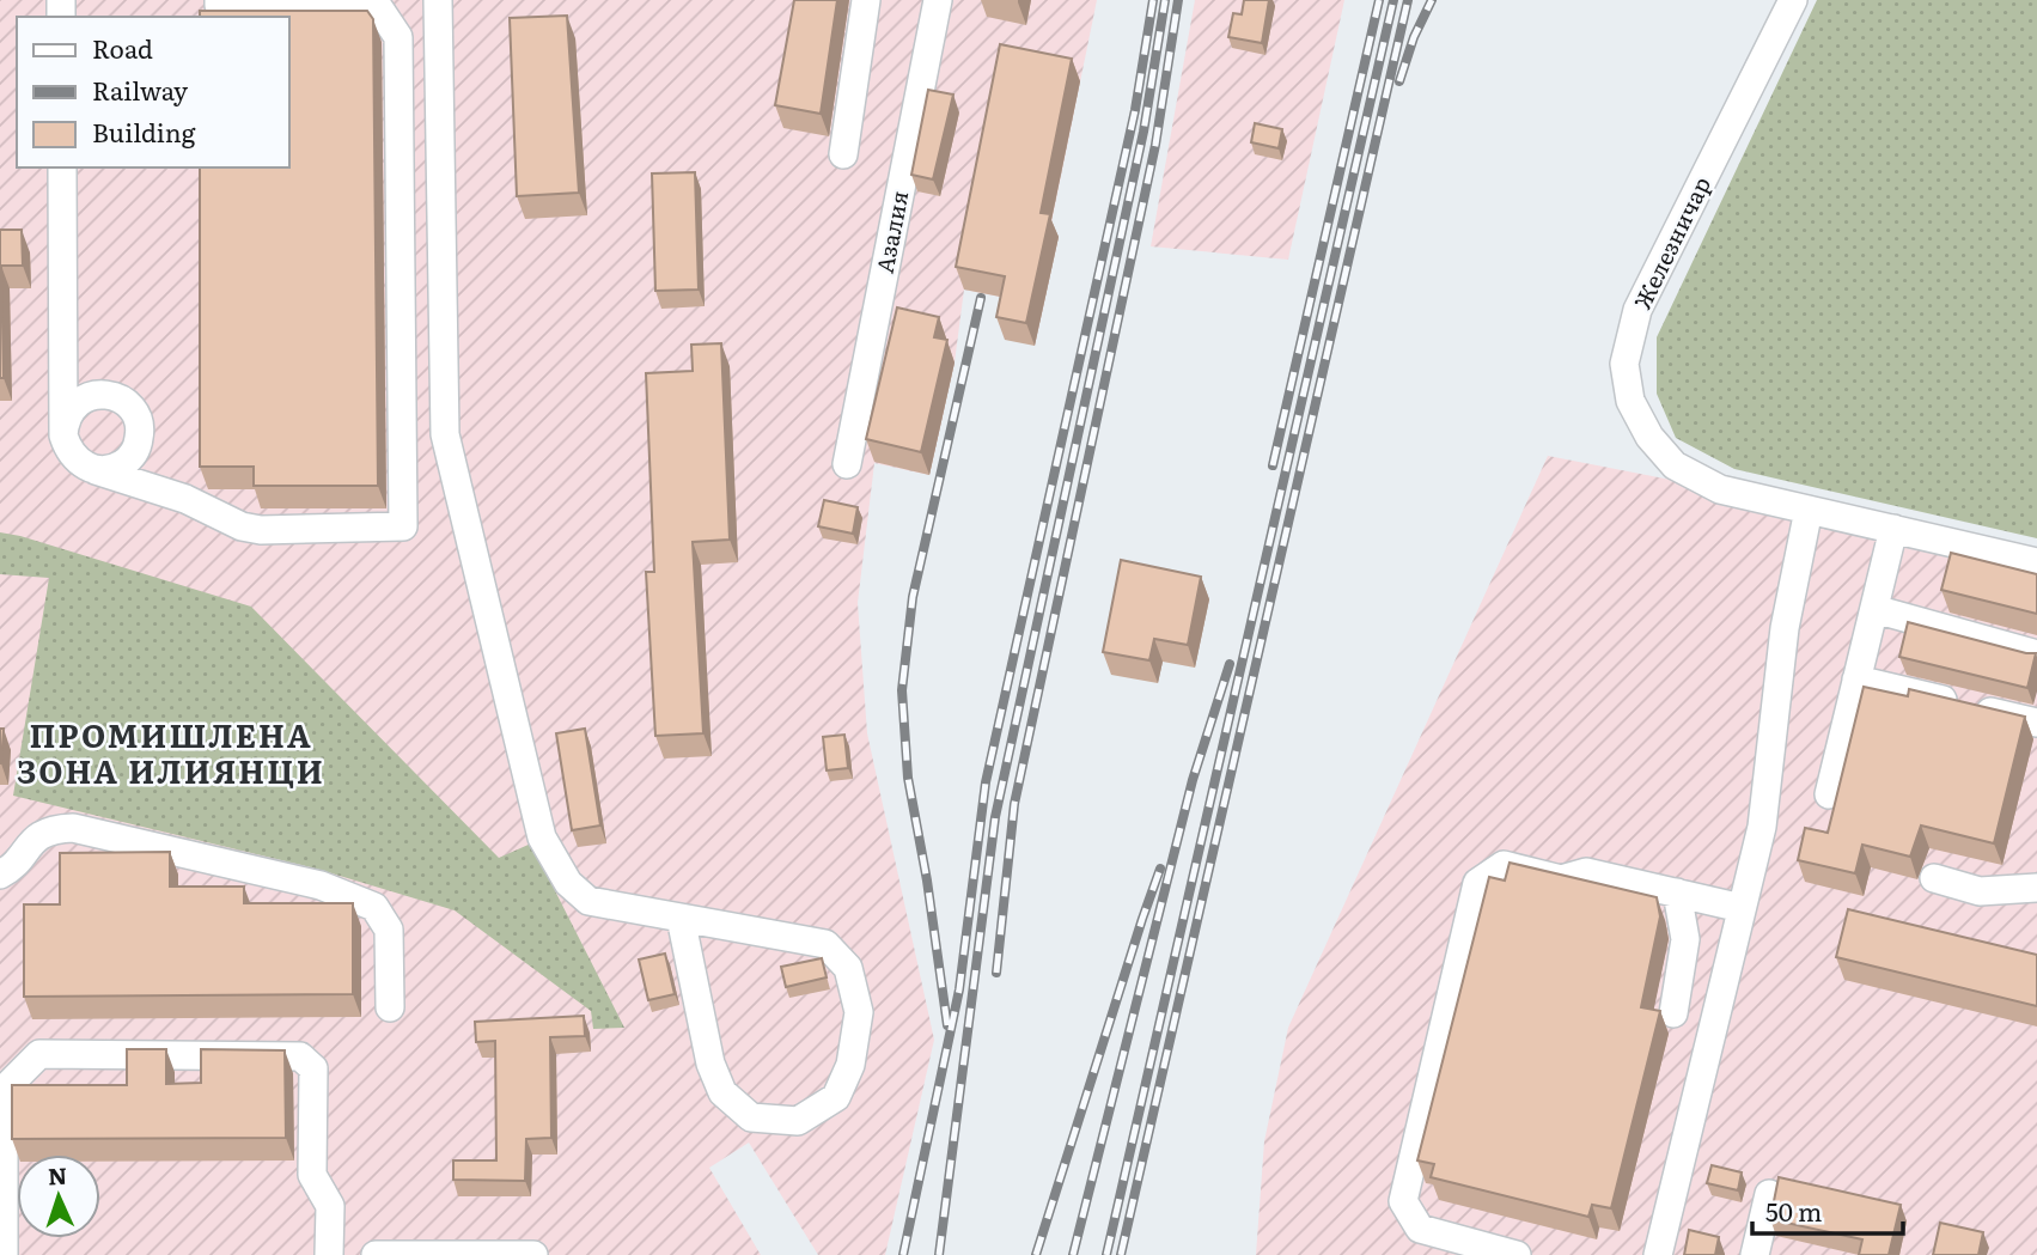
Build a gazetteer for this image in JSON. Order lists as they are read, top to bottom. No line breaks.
{"streets":{"street":["Азалия","Железничар"]},"districts":["ПРОМИШЛЕНА ЗОНА ИЛИЯНЦИ"],"legend":["Road","Railway","Building"],"scale_bar":"50 m","north":"top"}
